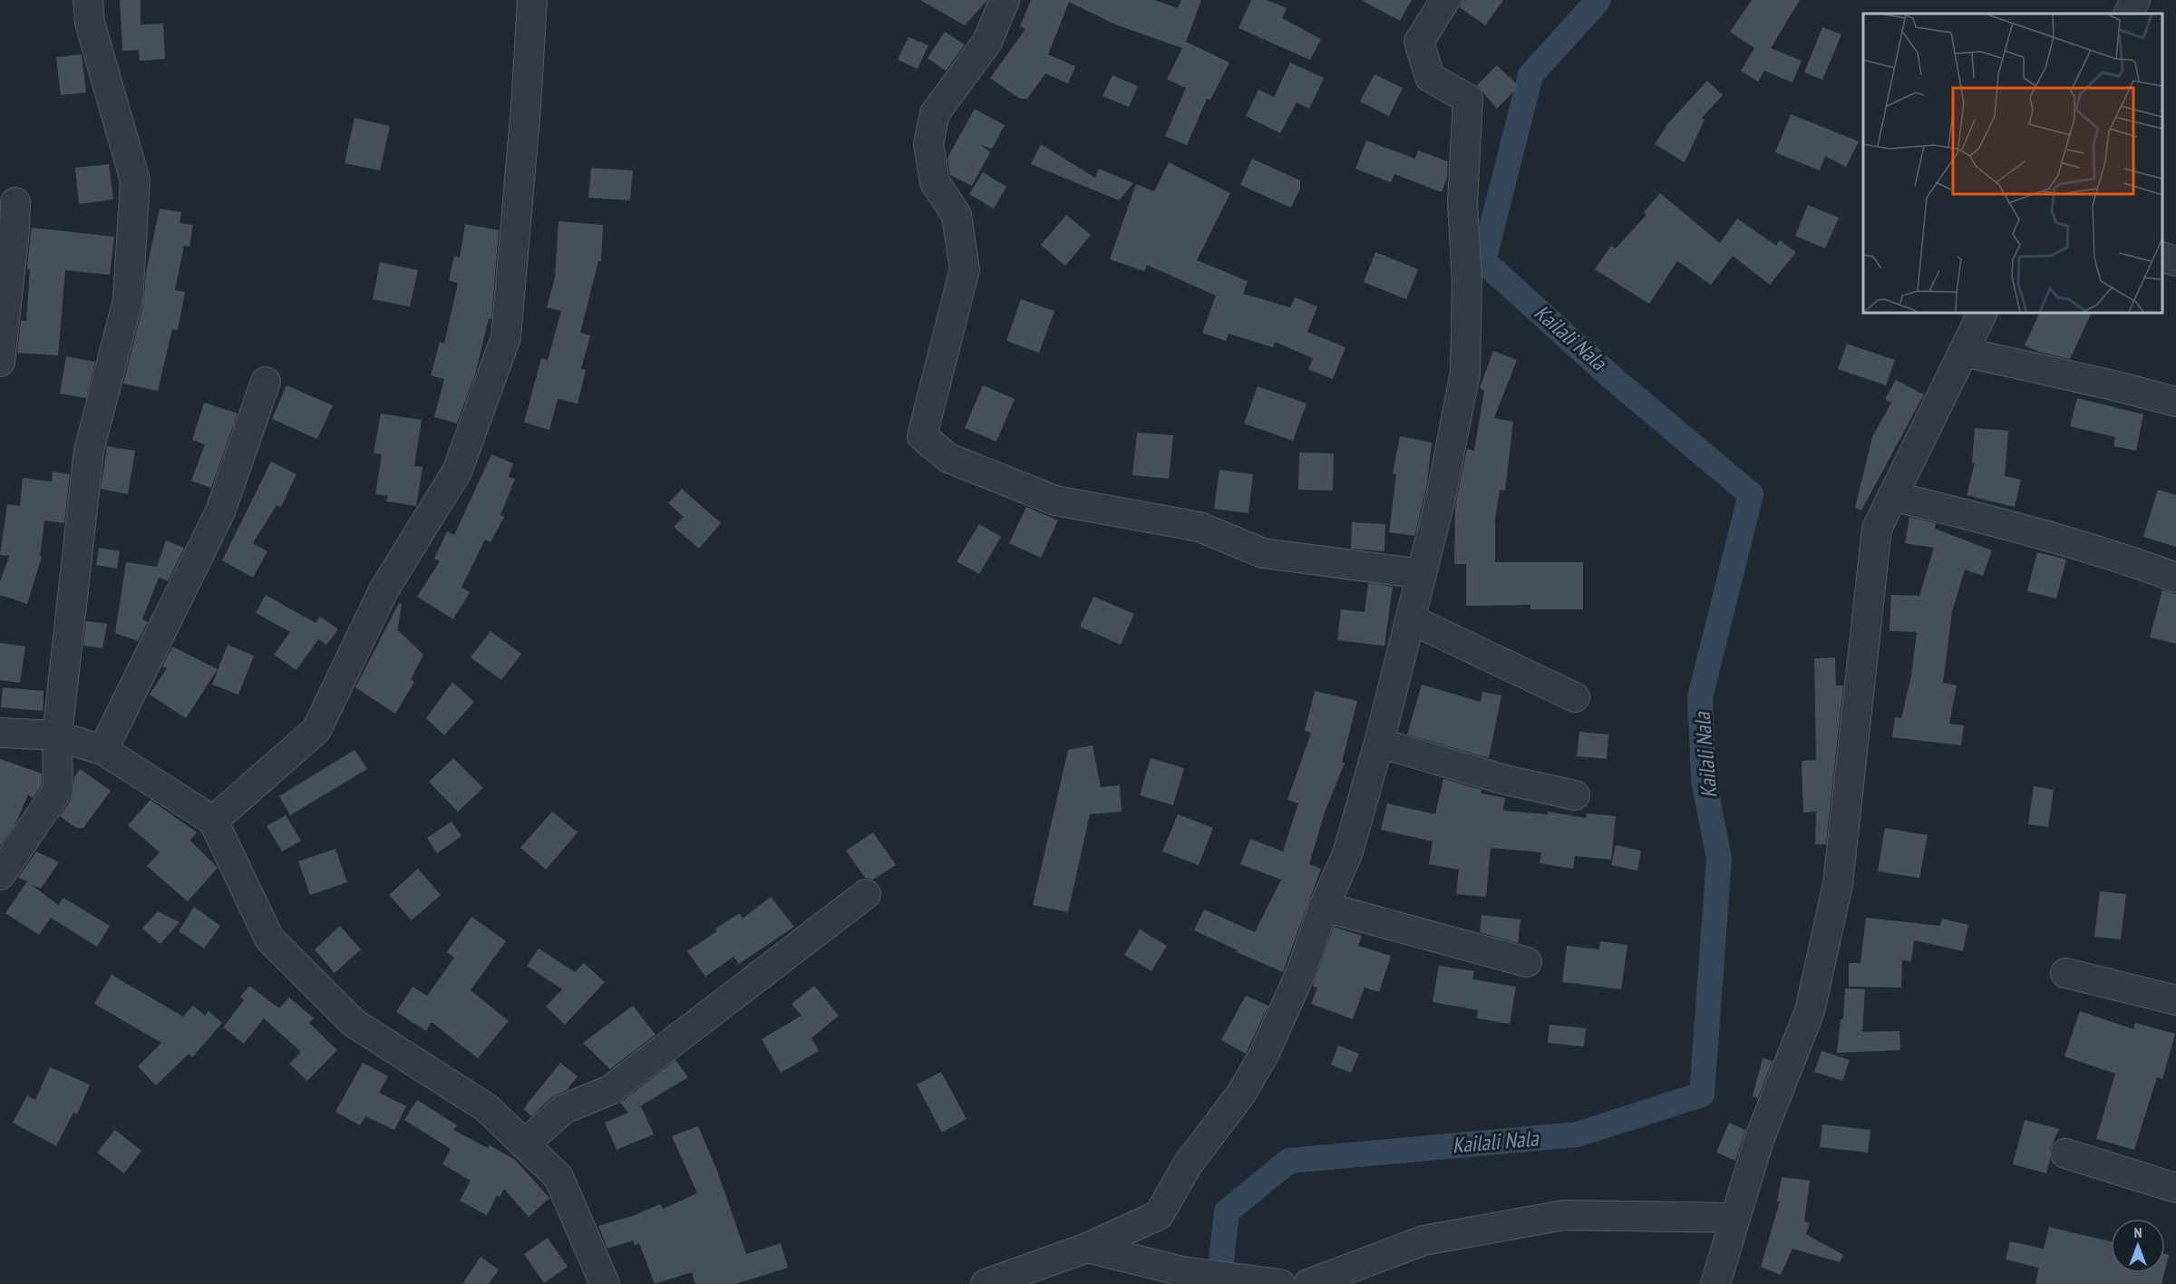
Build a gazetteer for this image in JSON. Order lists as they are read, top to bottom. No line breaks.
{"water":["Kailali Nala"],"north":"top"}
